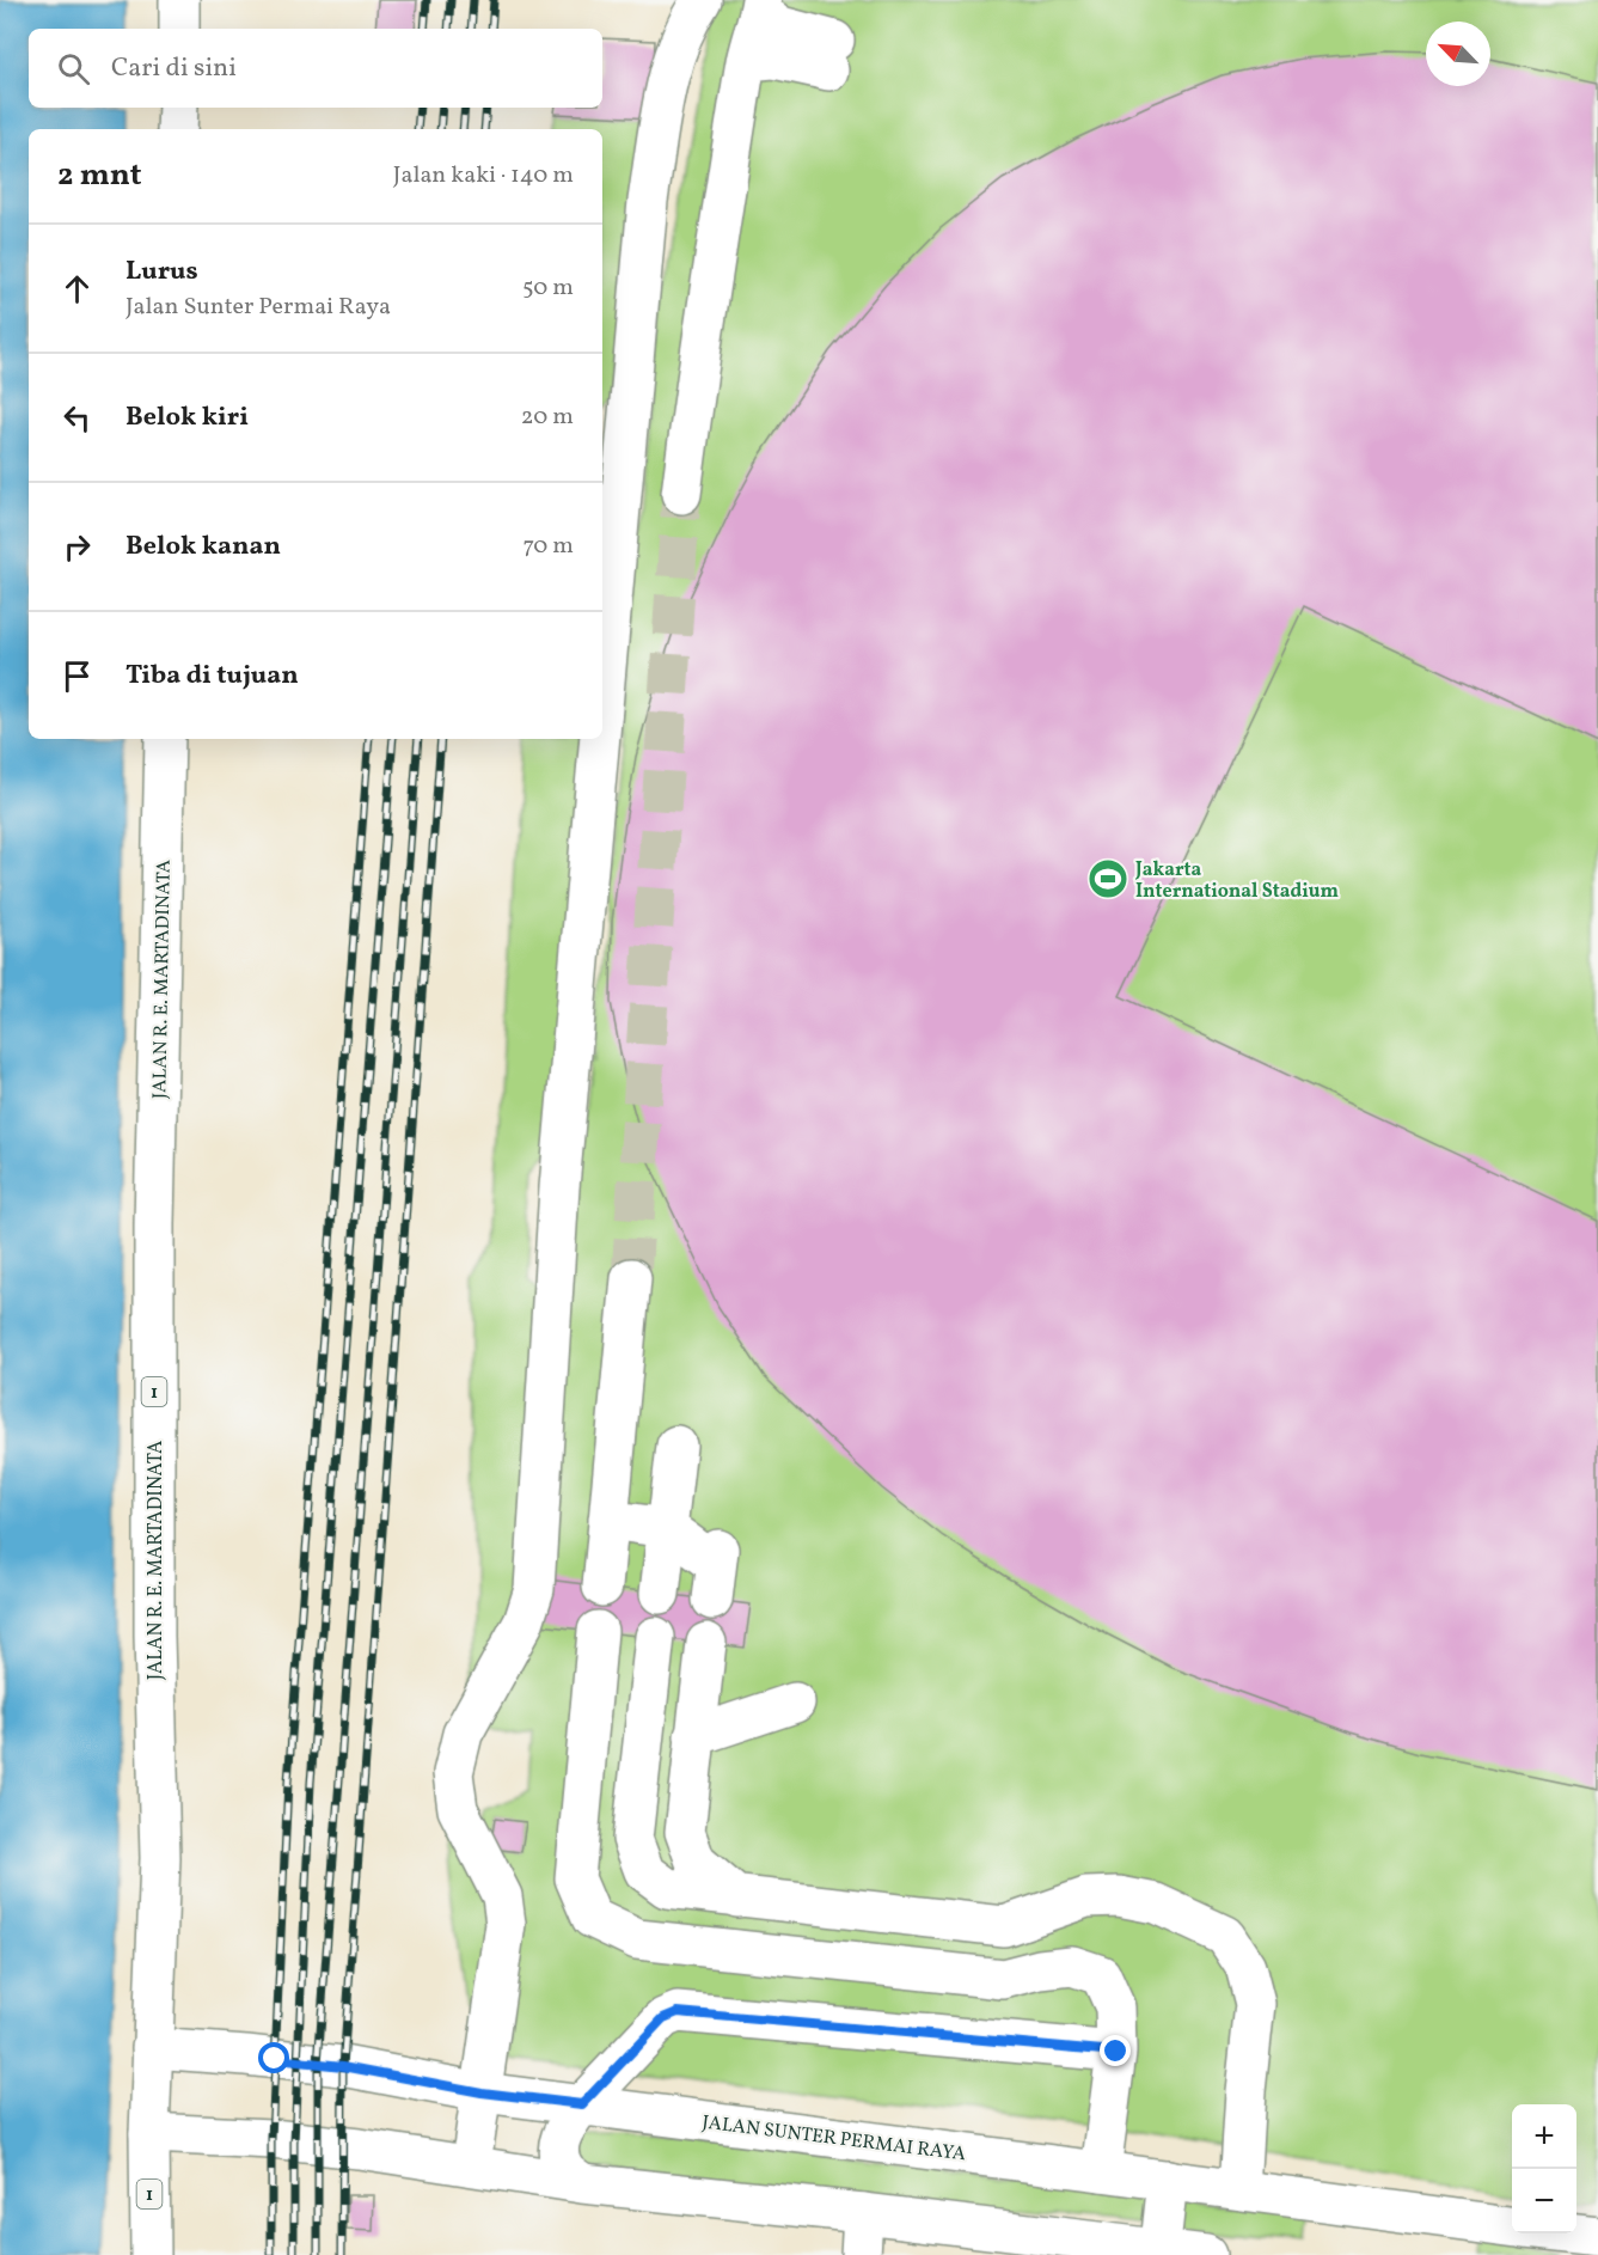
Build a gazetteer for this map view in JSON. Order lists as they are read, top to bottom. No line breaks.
{"streets":{"main road":["JALAN R. E. MARTADINATA","1","JALAN SUNTER PERMAI RAYA"]},"crossings":[["JALAN R. E. MARTADINATA","JALAN SUNTER PERMAI RAYA"]],"places":{"sports":["Jakarta International Stadium"]},"north":"top left","page":{"search":"Cari di sini","heading":["2 mnt","Jalan kaki · 140 m"],"list":[["Lurus","Jalan Sunter Permai Raya","50 m"],["Belok kiri","20 m"],["Belok kanan","70 m"],"Tiba di tujuan"],"map_buttons":["+","−"]}}
